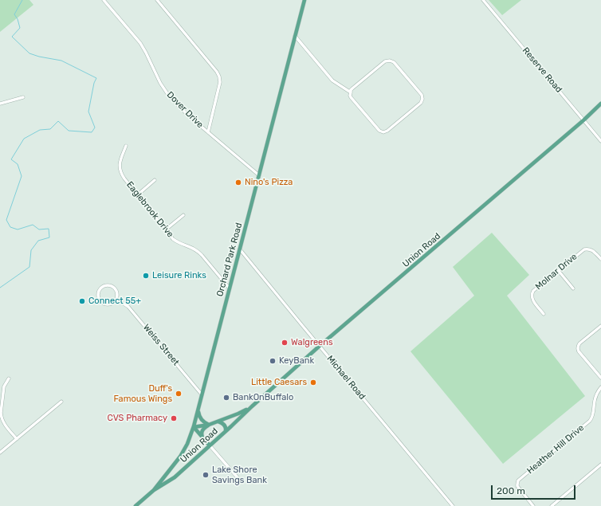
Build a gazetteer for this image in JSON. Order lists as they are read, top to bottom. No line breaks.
{"streets":{"main road":["Union Road","Orchard Park Road"],"street":["Reserve Road","Dover Drive","Eaglebrook Drive","Molnar Drive","Weiss Street","Michael Road","Heather Hill Drive"]},"crossings":[["Reserve Road","Union Road"],["Dover Drive","Orchard Park Road"],["Eaglebrook Drive","Orchard Park Road"],["Union Road","Orchard Park Road"],["Union Road","Michael Road"],["Orchard Park Road","Weiss Street"],["Orchard Park Road","Michael Road"]],"places":["Nino's Pizza","Leisure Rinks","Connect 55+","Walgreens","KeyBank","Little Caesars","Duff's Famous Wings","BankOnBuffalo","CVS Pharmacy","Lake Shore Savings Bank"],"scale_bar":"200 m"}
